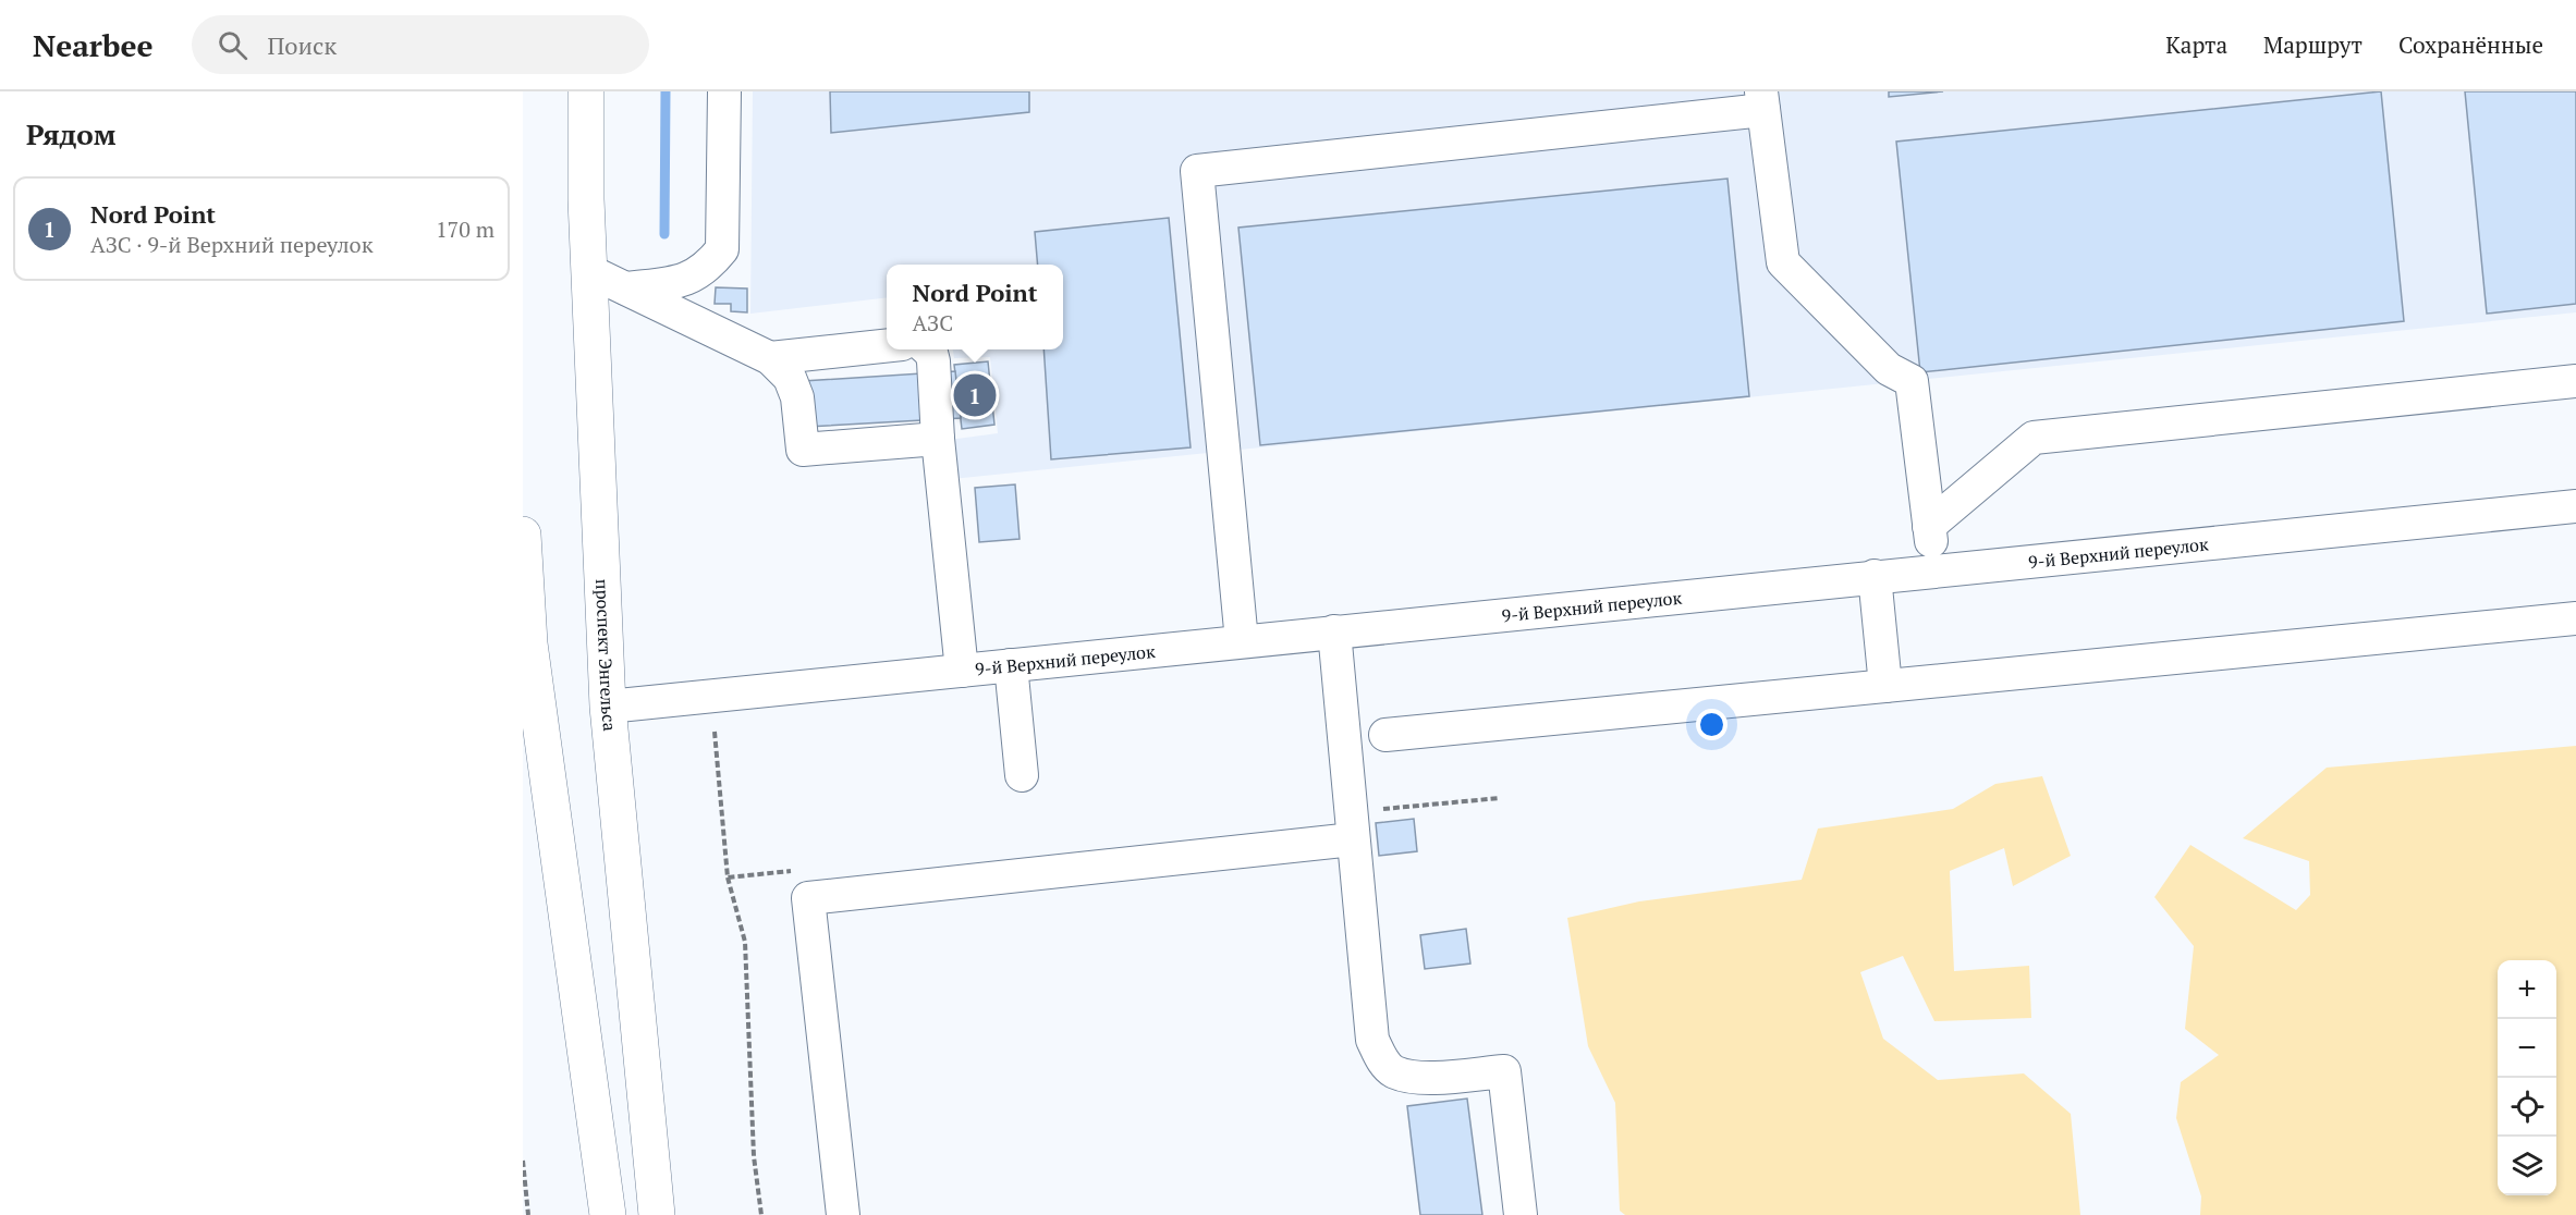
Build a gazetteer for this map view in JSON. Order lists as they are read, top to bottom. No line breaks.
{"streets":{"main road":["проспект Энгельса"],"street":["9-й Верхний переулок"]},"crossings":[["9-й Верхний переулок","проспект Энгельса"]],"page":{"header":"Nearbee","search":"Поиск","nav":["Карта","Маршрут","Сохранённые"],"heading":"Рядом","list":[{"mark":"1","name":"Nord Point","note":"АЗС · 9-й Верхний переулок","value":"170 m"}],"popup":["Nord Point","АЗС"],"pins":"1","map_buttons":["+","−"]}}
